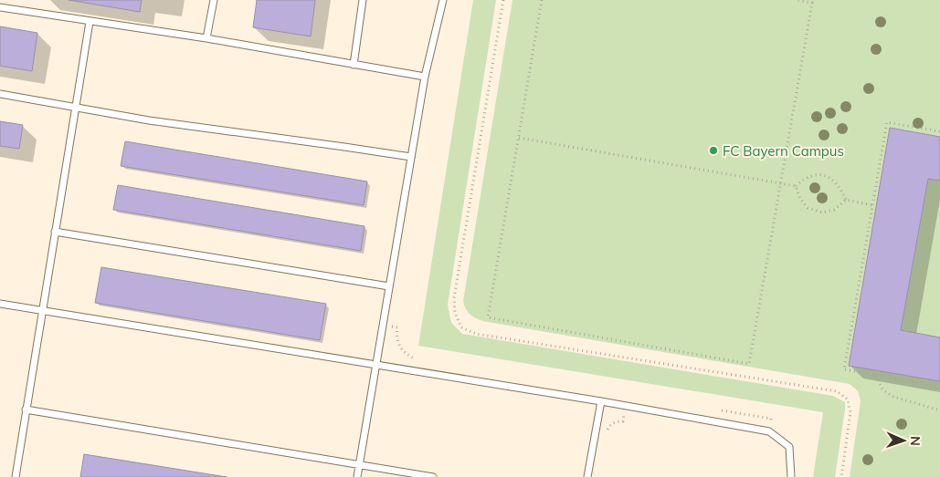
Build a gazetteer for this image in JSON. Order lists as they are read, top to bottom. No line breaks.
{"places":["FC Bayern Campus"],"north":"right"}
